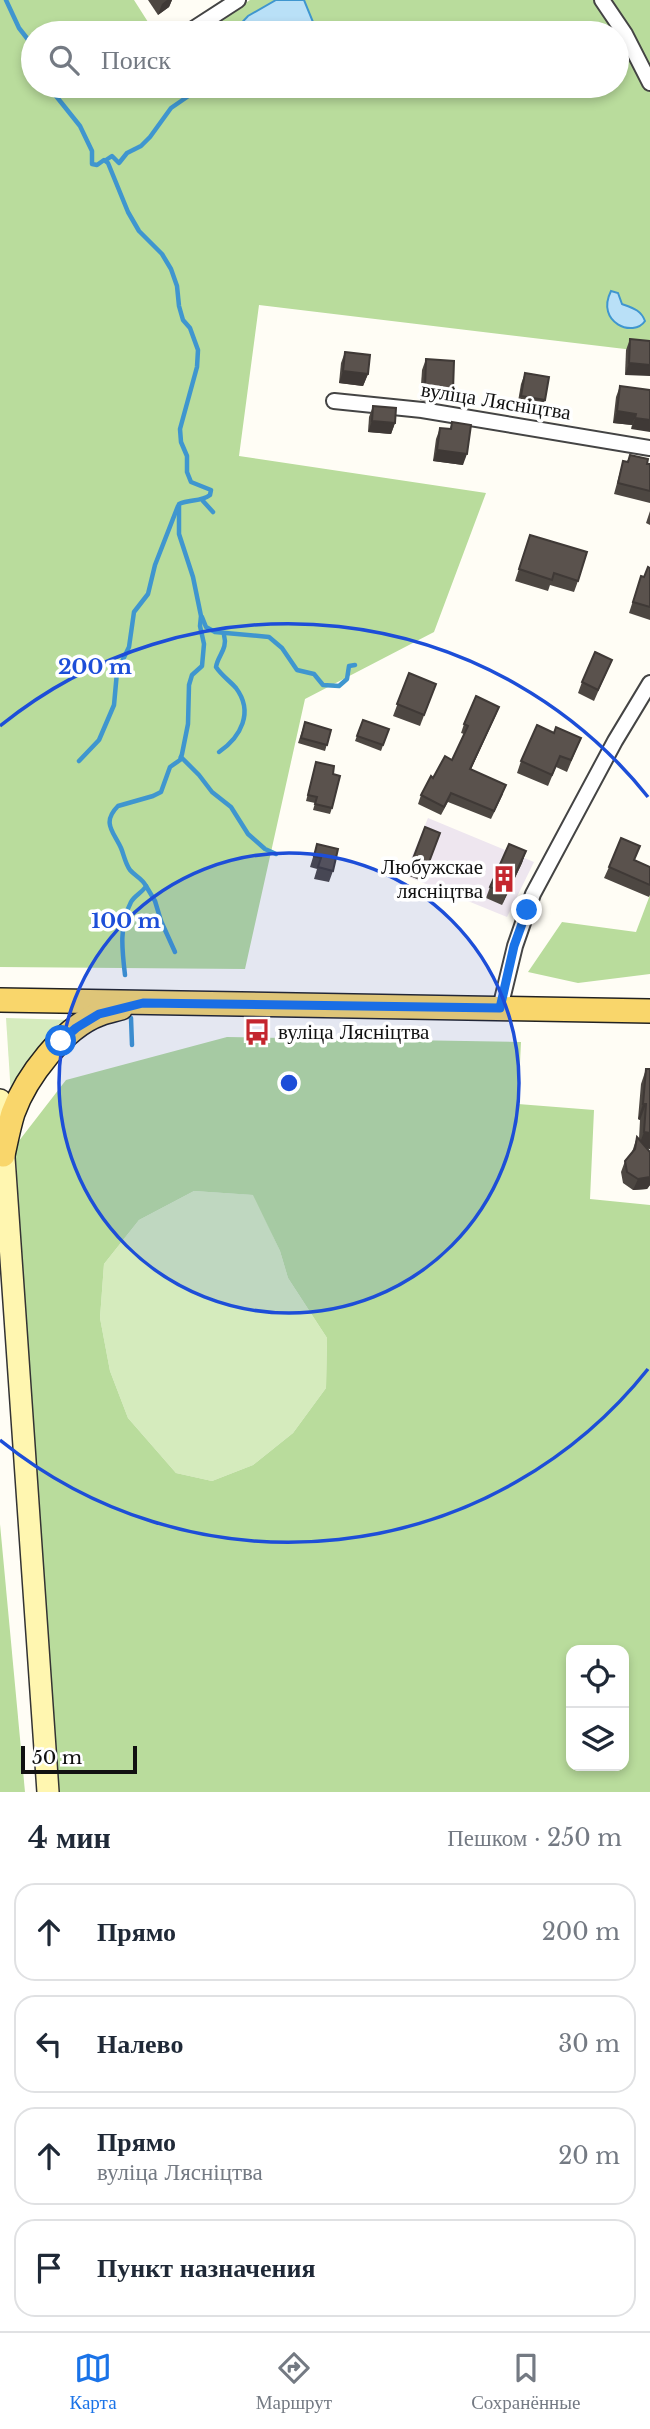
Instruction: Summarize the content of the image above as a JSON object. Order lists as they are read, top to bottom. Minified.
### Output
{"streets":{"street":["вуліца Лясніцтва"]},"places":{"building":["Любужскае лясніцтва"],"bus stop":["вуліца Лясніцтва"]},"scale_bar":"50 m","page":{"search":"Поиск","scale":"50 m","heading":["4 мин","Пешком · 250 m"],"list":[["Прямо","200 m"],["Налево","30 m"],["Прямо","вуліца Лясніцтва","20 m"],"Пункт назначения"],"nav":["Карта","Маршрут","Сохранённые"]},"rings":["200 m","100 m"]}
